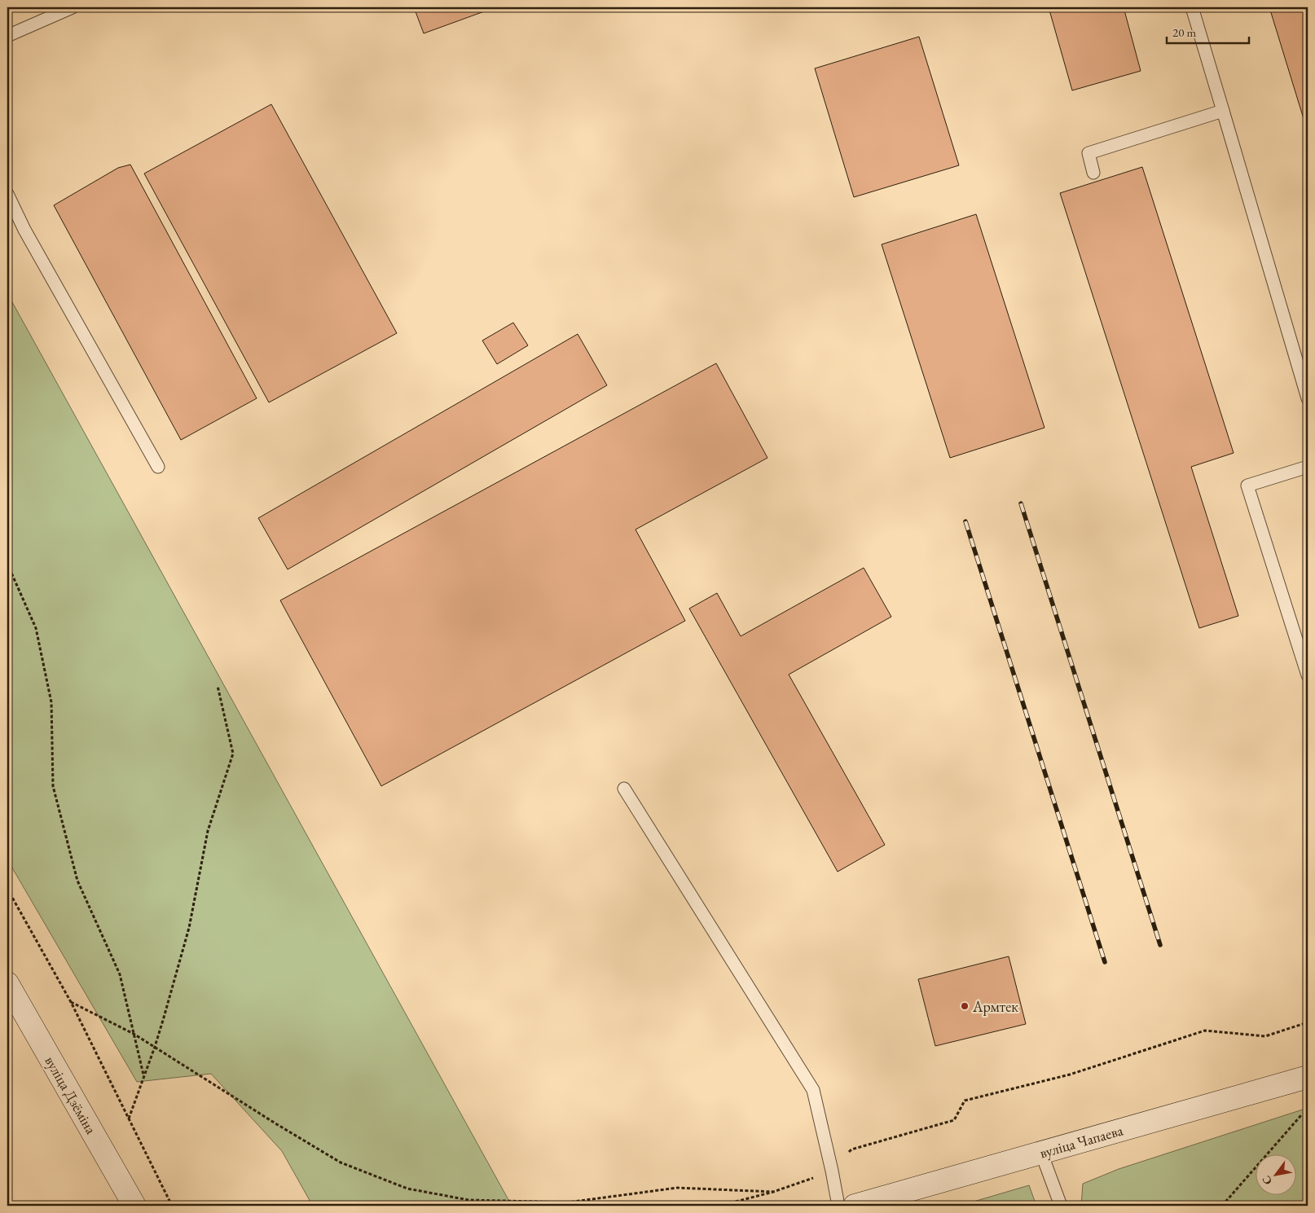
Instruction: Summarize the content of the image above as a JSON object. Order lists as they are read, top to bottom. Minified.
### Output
{"streets":{"street":["вуліца Дзёміна","вуліца Чапаева"]},"places":["Армтек"],"scale_bar":"20 m","north":"bottom left"}
